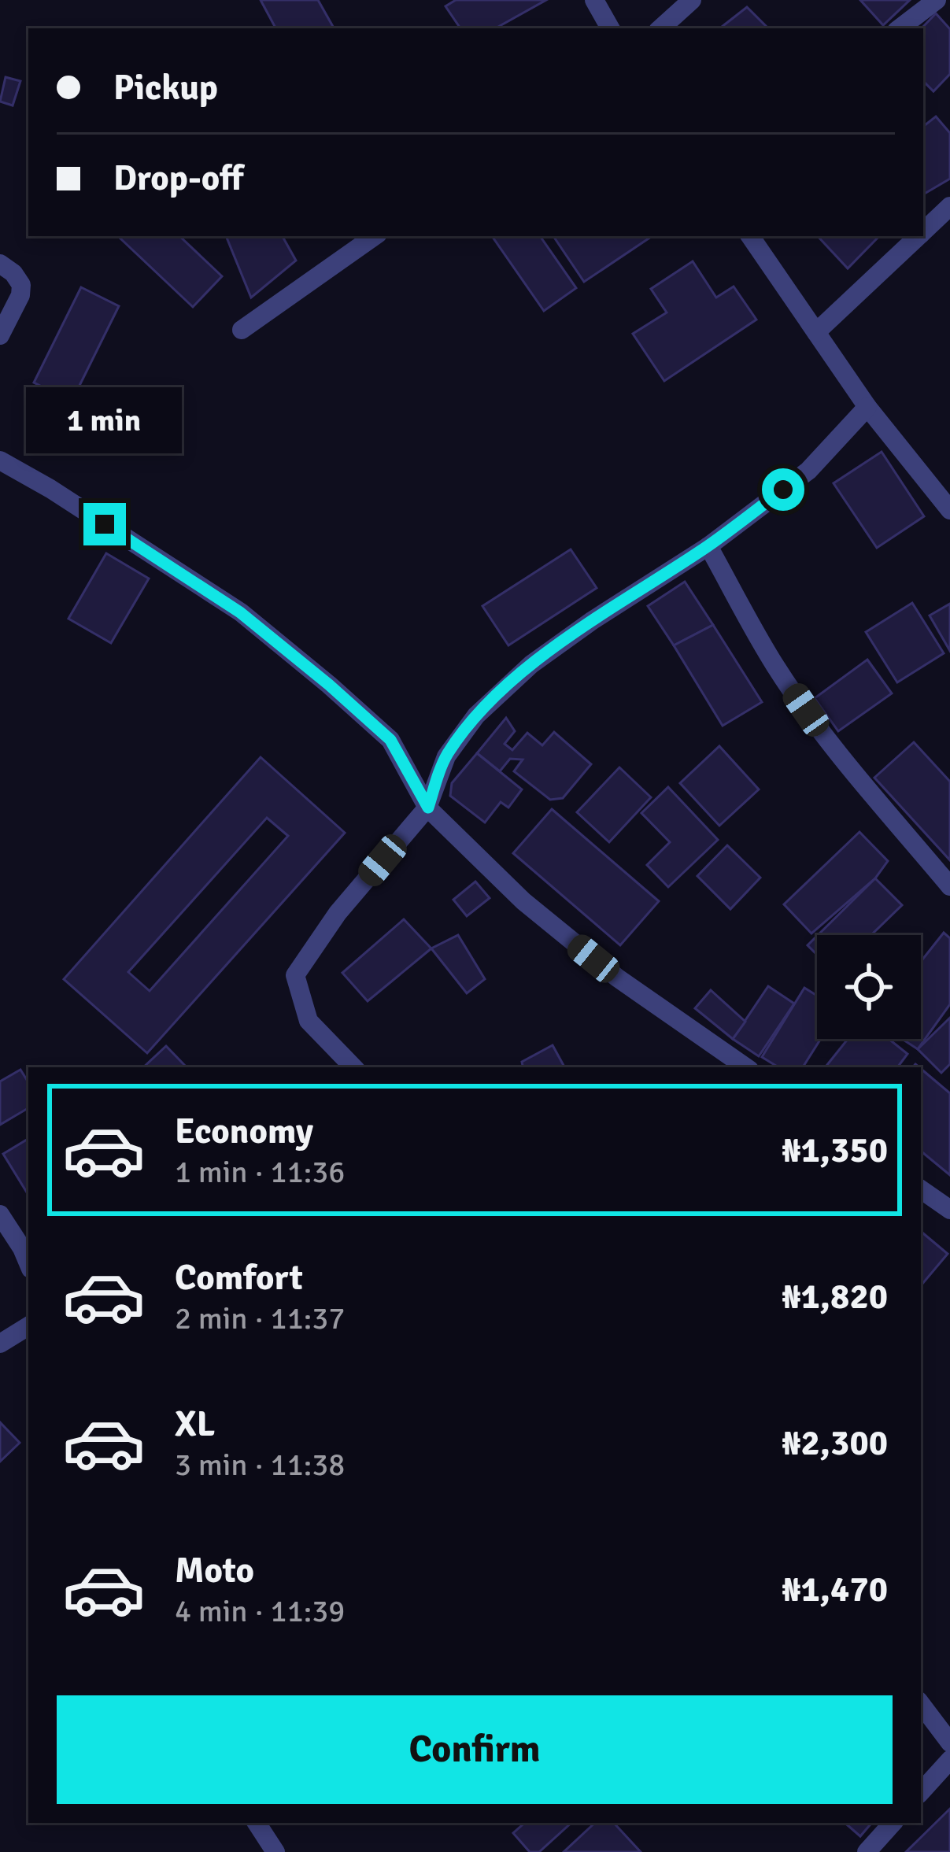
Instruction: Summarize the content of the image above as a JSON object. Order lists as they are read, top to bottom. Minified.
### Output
{"page":{"banner":["Pickup","Drop-off"],"bubble":"1 min","list":[{"name":"Economy","note":"1 min · 11:36","value":"₦1,350"},{"name":"Comfort","note":"2 min · 11:37","value":"₦1,820"},{"name":"XL","note":"3 min · 11:38","value":"₦2,300"},{"name":"Moto","note":"4 min · 11:39","value":"₦1,470"}],"buttons":"Confirm"}}
